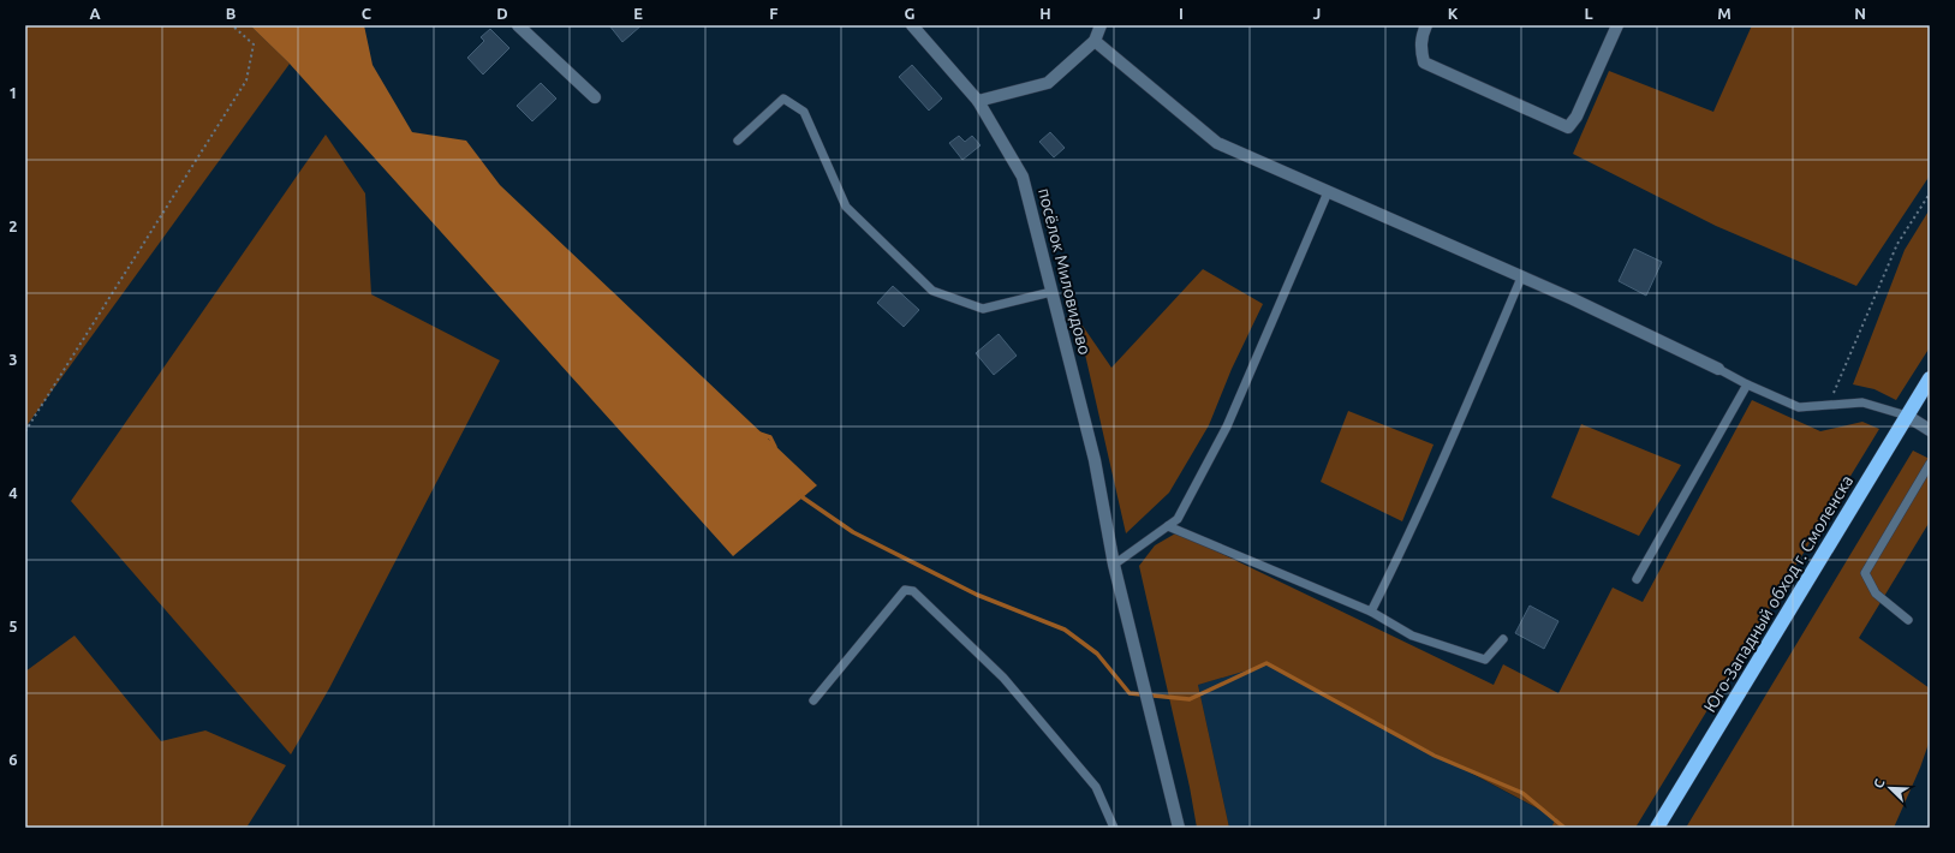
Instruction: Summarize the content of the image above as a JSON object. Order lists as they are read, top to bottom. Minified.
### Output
{"streets":{"highway":["Юго-Западный обход г. Смоленска"],"street":["посёлок Миловидово"]},"north":"top left","grid":{"columns":["A","B","C","D","E","F","G","H","I","J","K","L","M","N"],"rows":["1","2","3","4","5","6"]}}
